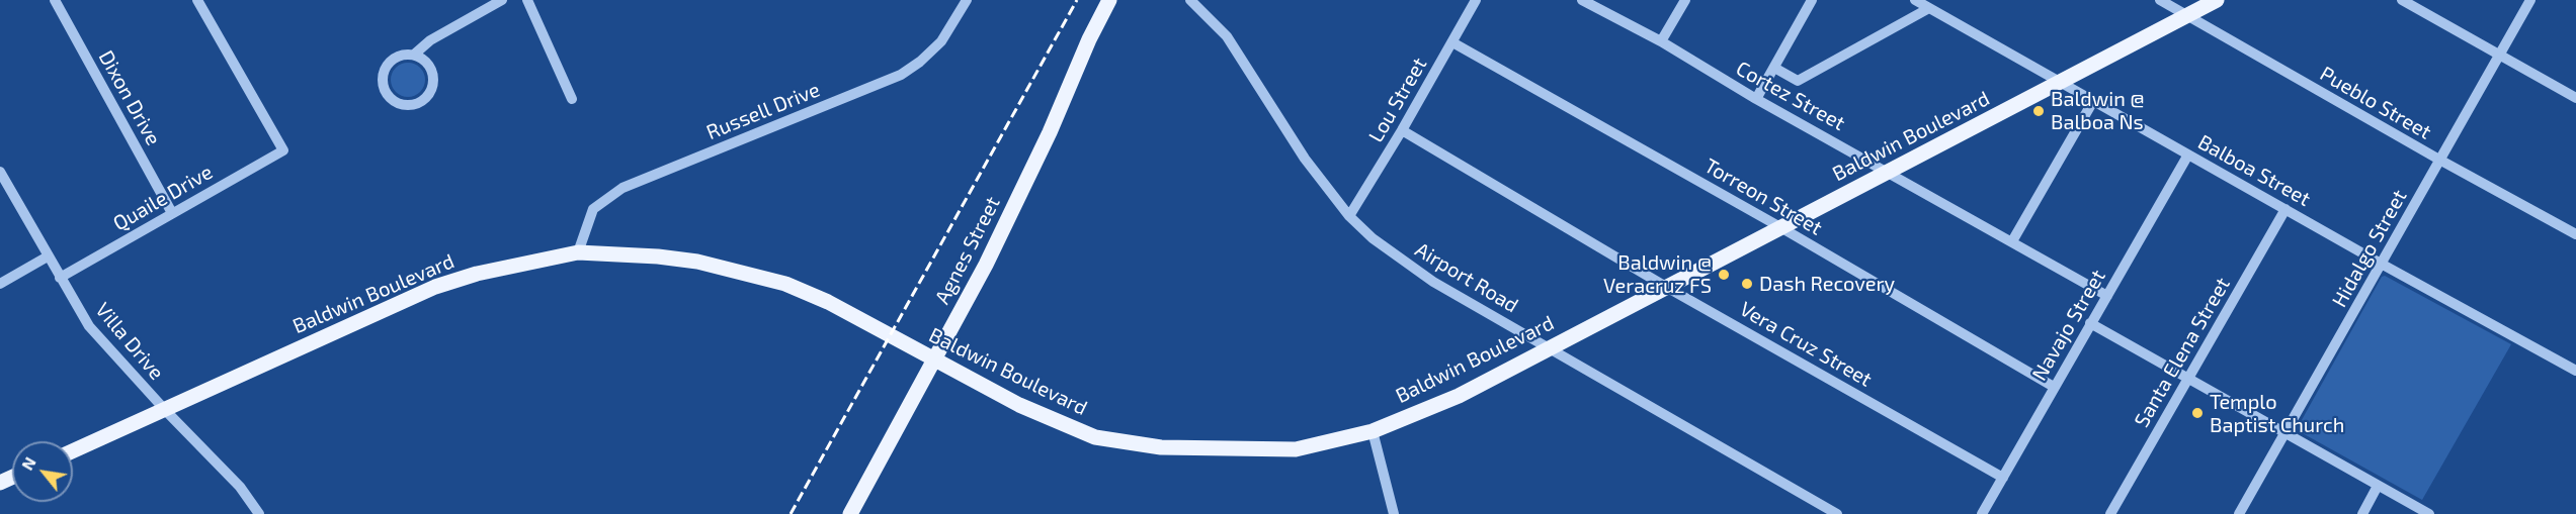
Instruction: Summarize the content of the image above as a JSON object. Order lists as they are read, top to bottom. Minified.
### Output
{"streets":{"main road":["Baldwin Boulevard","Agnes Street"],"street":["Cortez Street","Dixon Drive","Lou Street","Pueblo Street","Russell Drive","Balboa Street","Torreon Street","Quaile Drive","Hidalgo Street","Airport Road","Navajo Street","Villa Drive","Vera Cruz Street","Santa Elena Street"]},"crossings":[["Cortez Street","Baldwin Boulevard"],["Cortez Street","Navajo Street"],["Dixon Drive","Quaile Drive"],["Lou Street","Torreon Street"],["Lou Street","Airport Road"],["Lou Street","Vera Cruz Street"],["Pueblo Street","Baldwin Boulevard"],["Pueblo Street","Hidalgo Street"],["Russell Drive","Baldwin Boulevard"],["Baldwin Boulevard","Balboa Street"],["Baldwin Boulevard","Torreon Street"],["Baldwin Boulevard","Agnes Street"],["Baldwin Boulevard","Airport Road"],["Baldwin Boulevard","Villa Drive"],["Baldwin Boulevard","Vera Cruz Street"],["Balboa Street","Hidalgo Street"],["Balboa Street","Navajo Street"],["Balboa Street","Santa Elena Street"],["Torreon Street","Navajo Street"],["Quaile Drive","Villa Drive"],["Navajo Street","Vera Cruz Street"]],"places":["Baldwin @ Balboa Ns","Baldwin @ Veracruz FS","Dash Recovery","Templo Baptist Church"],"north":"top left"}
